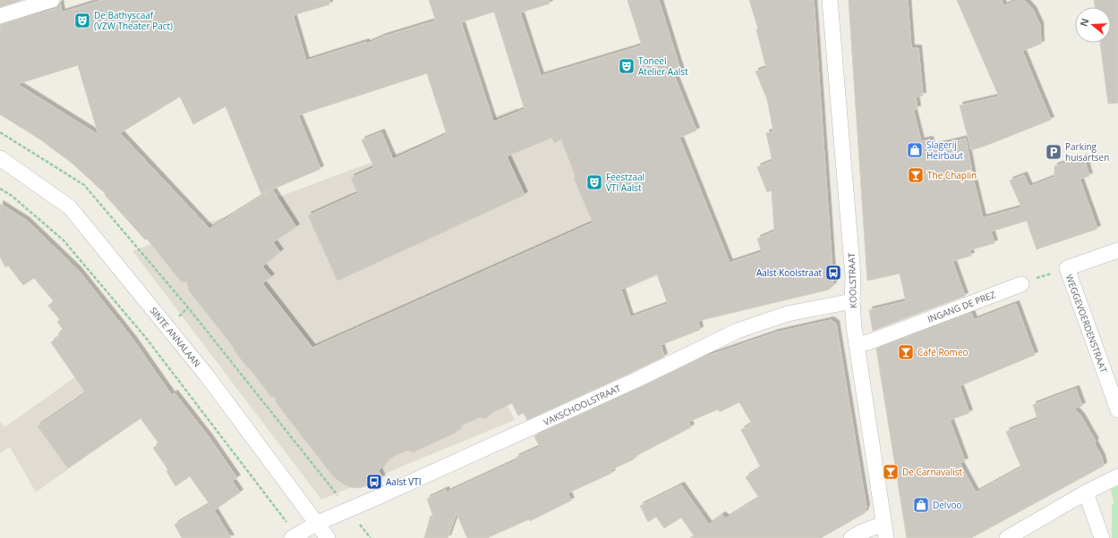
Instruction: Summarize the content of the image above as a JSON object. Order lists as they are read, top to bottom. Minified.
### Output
{"streets":{"street":["KOOLSTRAAT","INGANG DE PREZ","WEGGEVOERDENSTRAAT","SINTE ANNALAAN","VAKSCHOOLSTRAAT"]},"crossings":[["KOOLSTRAAT","INGANG DE PREZ"],["KOOLSTRAAT","VAKSCHOOLSTRAAT"],["SINTE ANNALAAN","VAKSCHOOLSTRAAT"]],"places":{"theatre":["De Bathyscaaf (VZW Theater Pact)","Toneel Atelier Aalst","Feestzaal VTI Aalst"],"shop":["Slagerij Heirbaut","Delvoo"],"parking":["Parking huisartsen"],"bar":["The Chaplin","Café Romeo","De Carnavalist"],"bus stop":["Aalst Koolstraat","Aalst VTI"]},"north":"left"}
